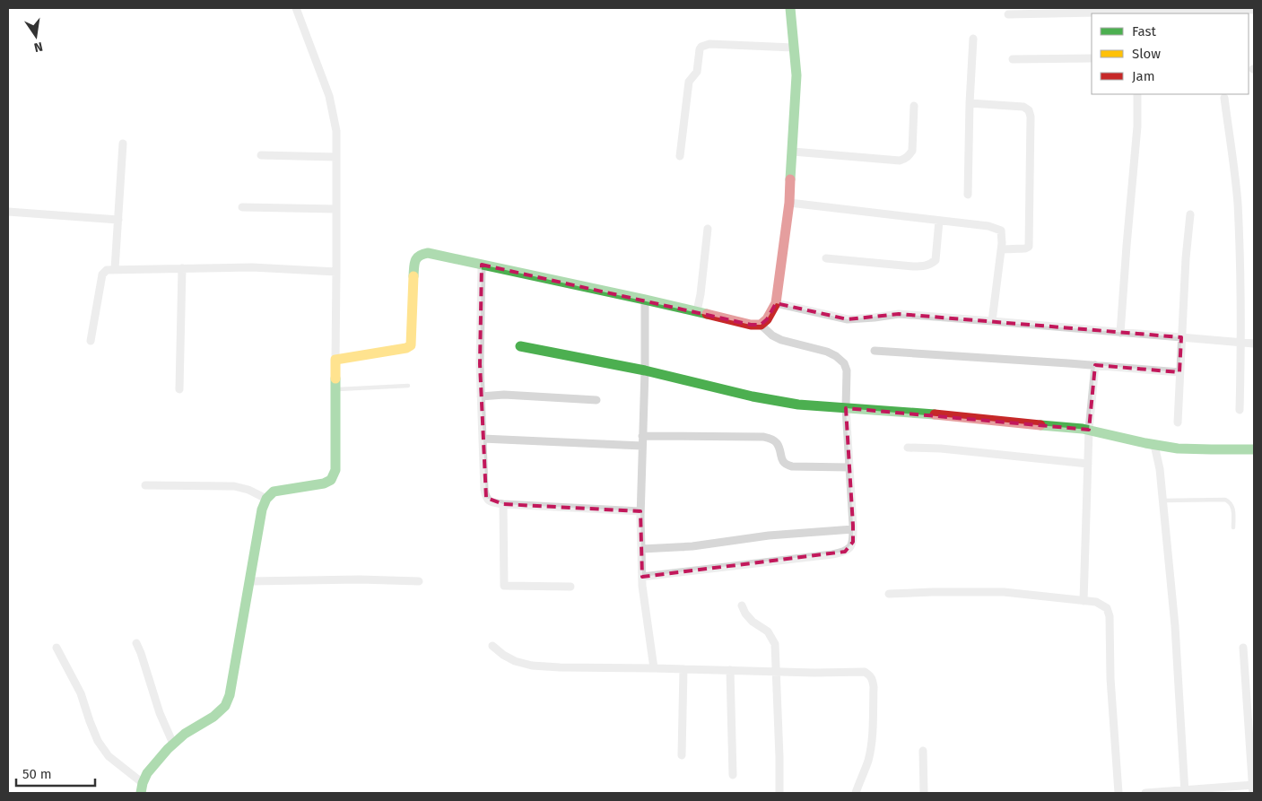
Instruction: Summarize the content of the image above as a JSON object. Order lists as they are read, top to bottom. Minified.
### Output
{"legend":["Fast","Slow","Jam"],"scale_bar":"50 m","north":"bottom"}
